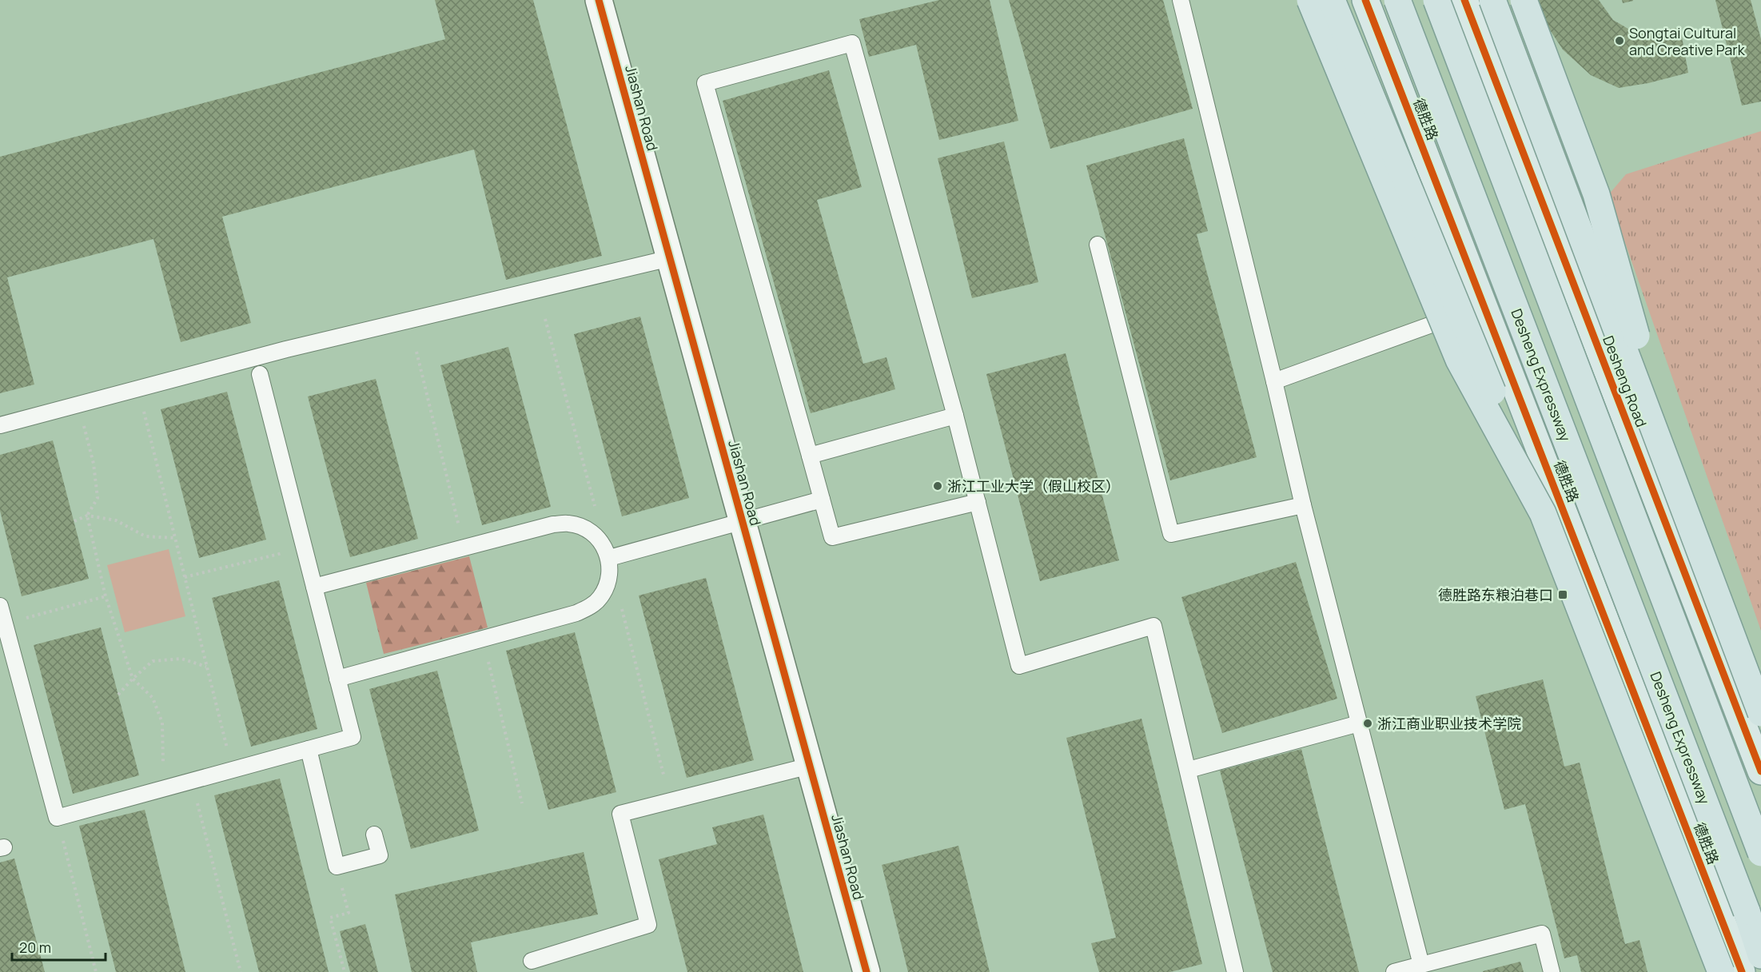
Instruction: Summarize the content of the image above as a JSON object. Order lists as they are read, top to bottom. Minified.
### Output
{"streets":{"highway":["Desheng Expressway"],"main road":["德胜路","Desheng Road"],"street":["Jiashan Road"]},"places":{"other":["Songtai Cultural and Creative Park","浙江工业大学（假山校区）","浙江商业职业技术学院"],"transit":["德胜路东粮泊巷口"]},"scale_bar":"20 m"}
